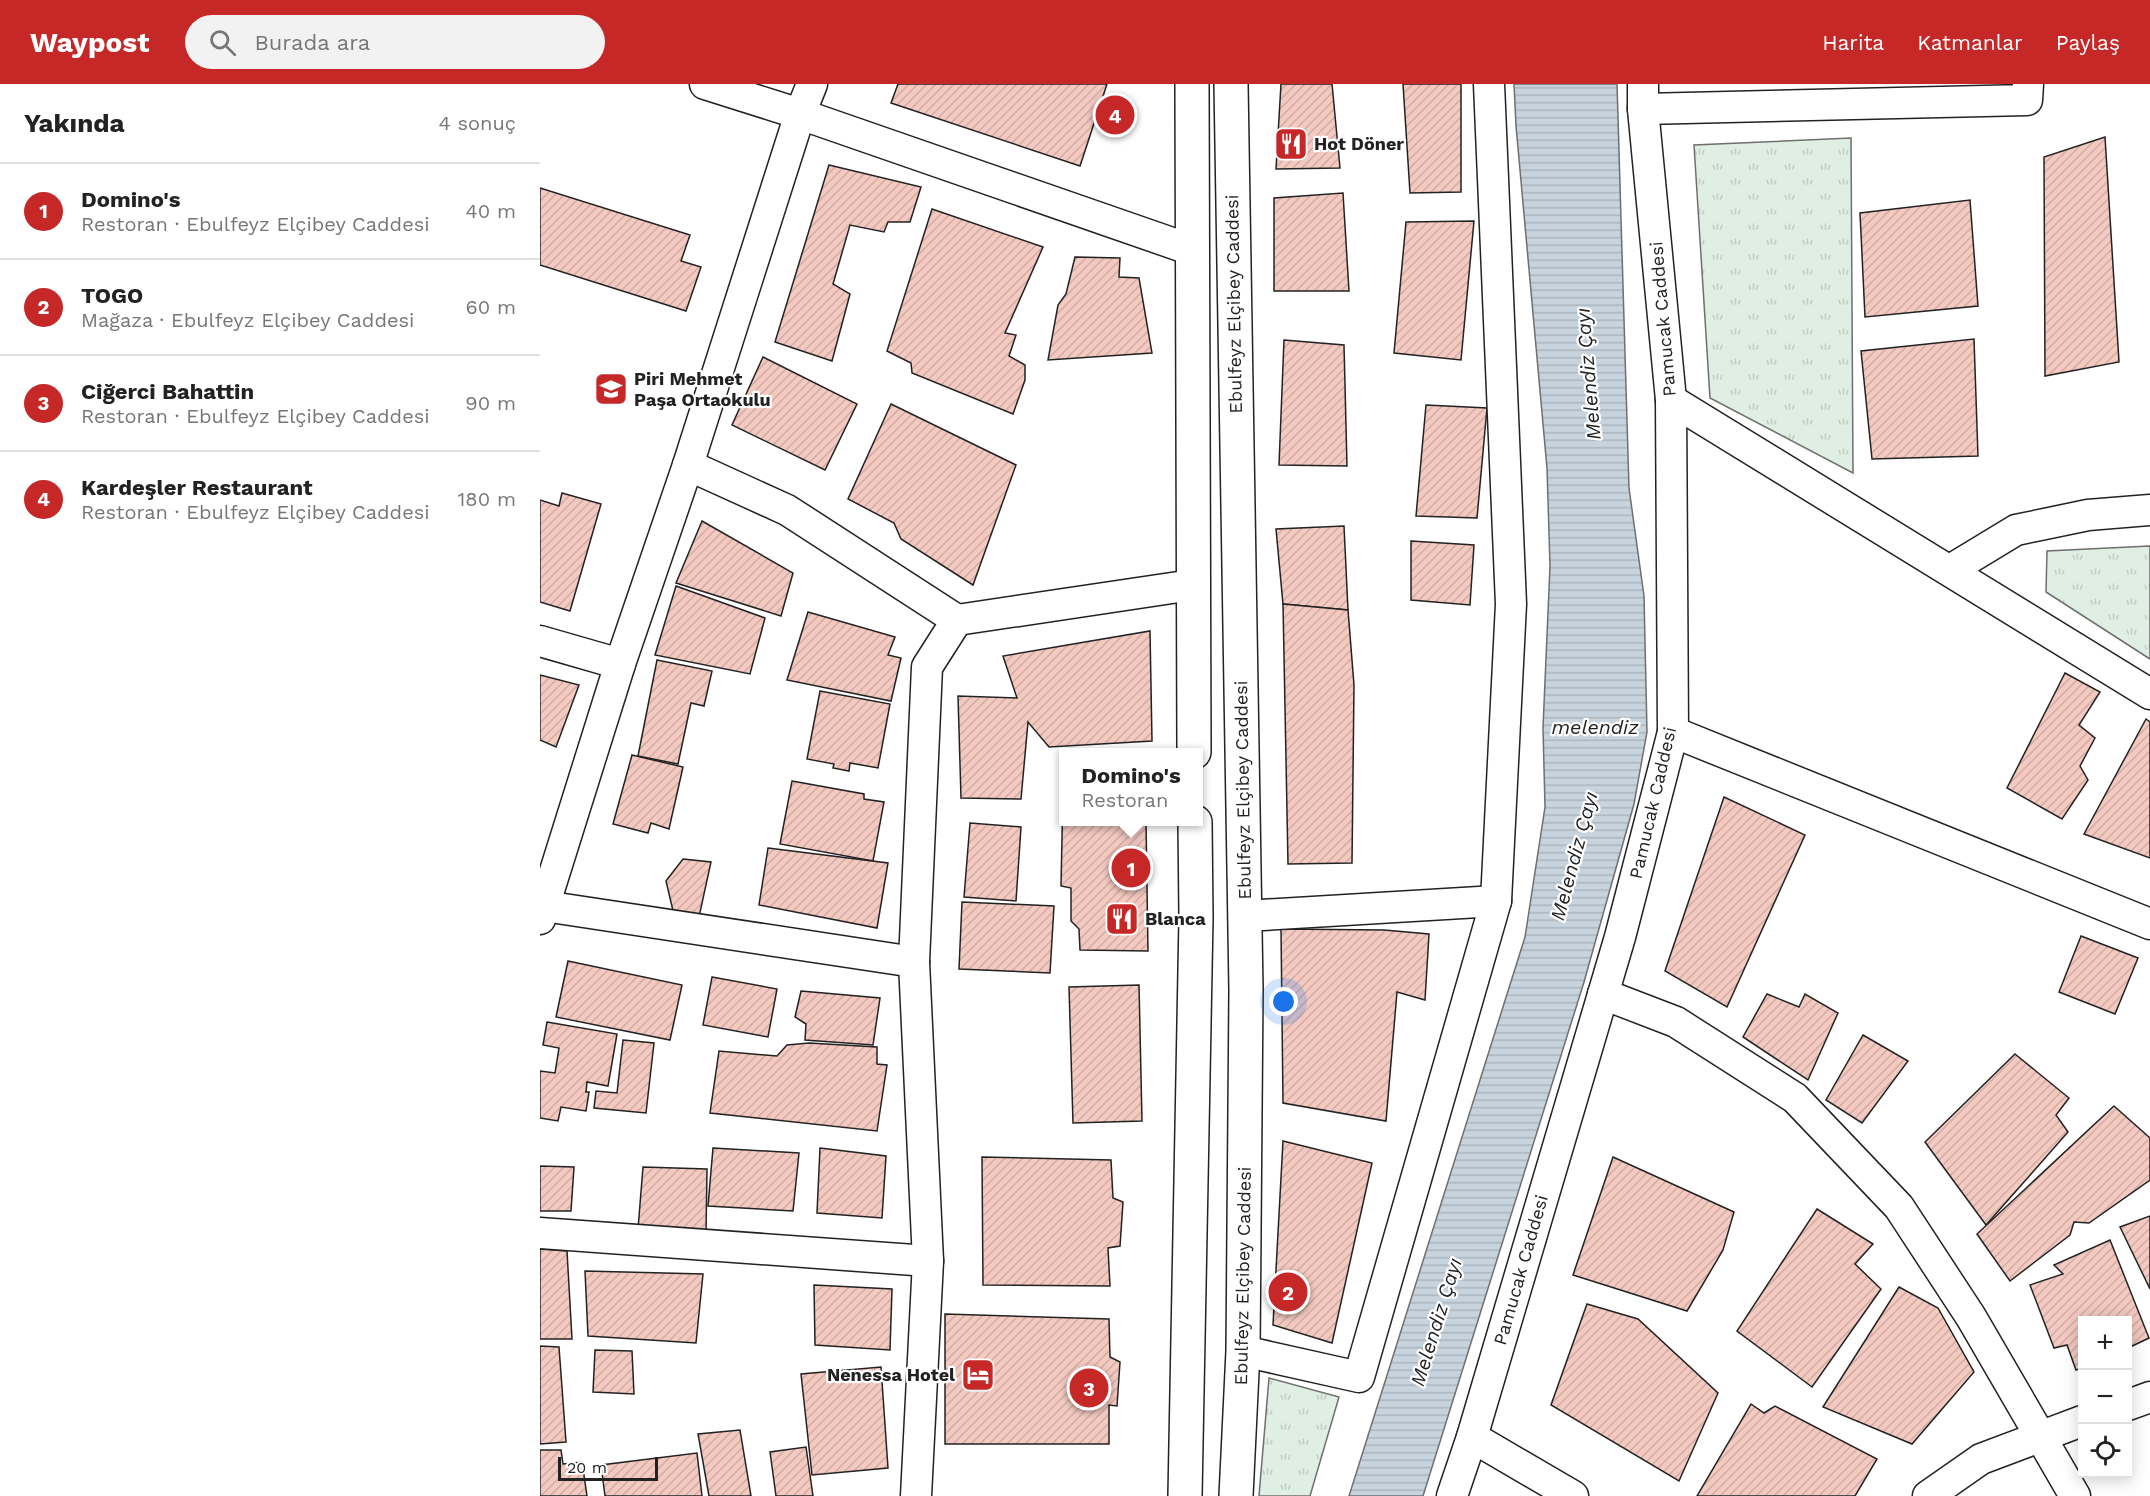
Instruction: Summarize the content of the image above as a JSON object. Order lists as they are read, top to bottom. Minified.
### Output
{"streets":{"main road":["Ebulfeyz Elçibey Caddesi"],"street":["Pamucak Caddesi"]},"water":["Melendiz Çayı","melendiz"],"places":{"restaurant":["Hot Döner","Blanca"],"school or university":["Piri Mehmet Paşa Ortaokulu"],"hotel":["Nenessa Hotel"]},"scale_bar":"20 m","page":{"header":"Waypost","search":"Burada ara","nav":["Harita","Katmanlar","Paylaş"],"heading":["Yakında","4 sonuç"],"pins":["4","1","2","3"],"list":[{"mark":"1","name":"Domino's","note":"Restoran · Ebulfeyz Elçibey Caddesi","value":"40 m"},{"mark":"2","name":"TOGO","note":"Mağaza · Ebulfeyz Elçibey Caddesi","value":"60 m"},{"mark":"3","name":"Ciğerci Bahattin","note":"Restoran · Ebulfeyz Elçibey Caddesi","value":"90 m"},{"mark":"4","name":"Kardeşler Restaurant","note":"Restoran · Ebulfeyz Elçibey Caddesi","value":"180 m"}],"popup":["Domino's","Restoran"],"map_buttons":["+","−"],"scale":"20 m"}}
